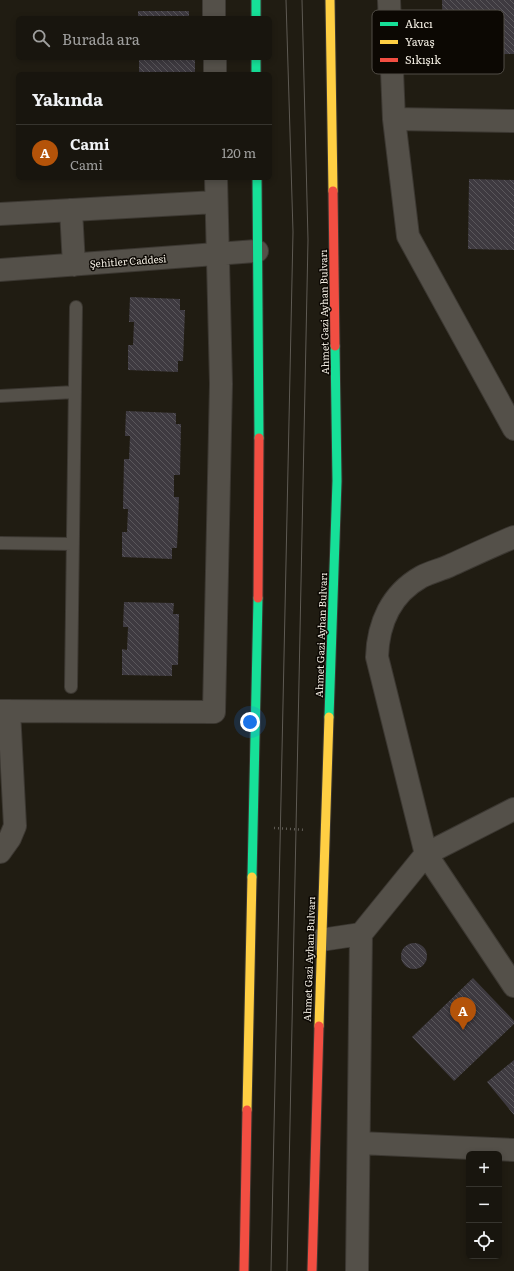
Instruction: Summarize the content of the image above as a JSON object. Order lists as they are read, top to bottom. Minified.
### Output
{"streets":{"main road":["Ahmet Gazi Ayhan Bulvarı"],"street":["Şehitler Caddesi"]},"legend":["Akıcı","Yavaş","Sıkışık"],"page":{"search":"Burada ara","heading":"Yakında","list":[{"mark":"A","name":"Cami","note":"Cami","value":"120 m"}],"pins":"A","map_buttons":["+","−"]}}
